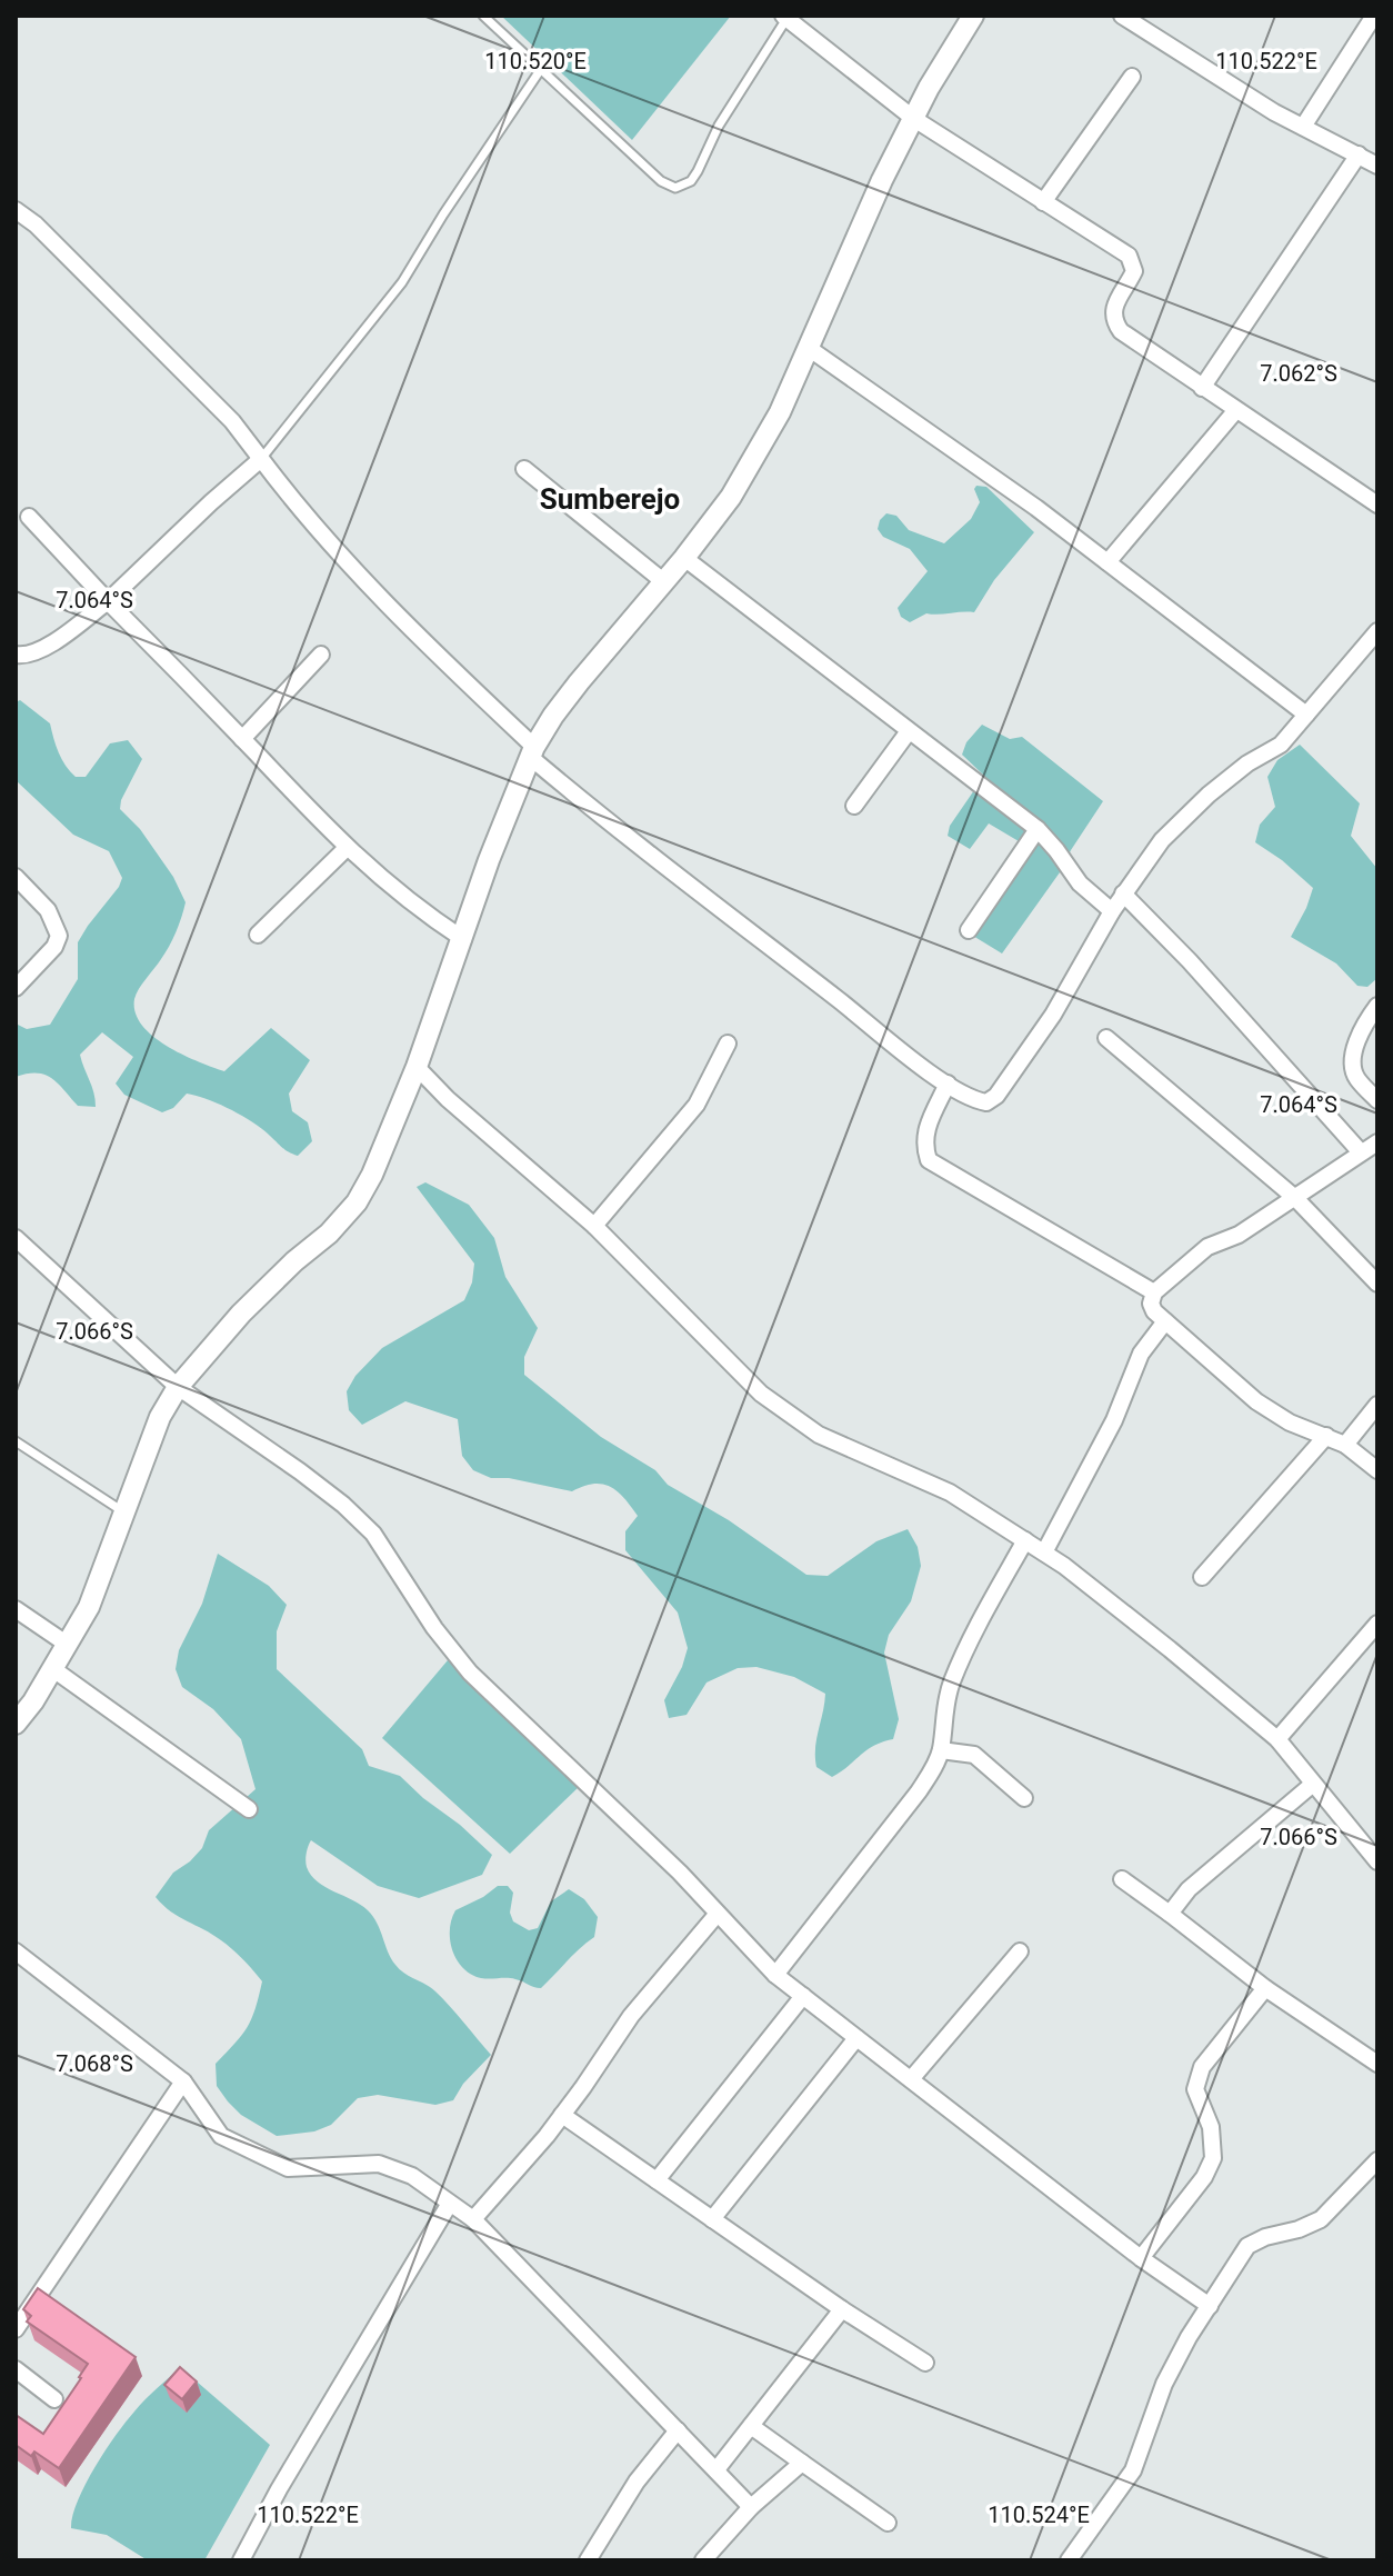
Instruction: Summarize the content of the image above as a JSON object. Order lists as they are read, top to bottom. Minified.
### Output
{"districts":["Sumberejo"],"coordinates":["110.522°E","110.520°E","7.062°S","7.064°S","7.066°S","7.068°S","110.524°E"]}
